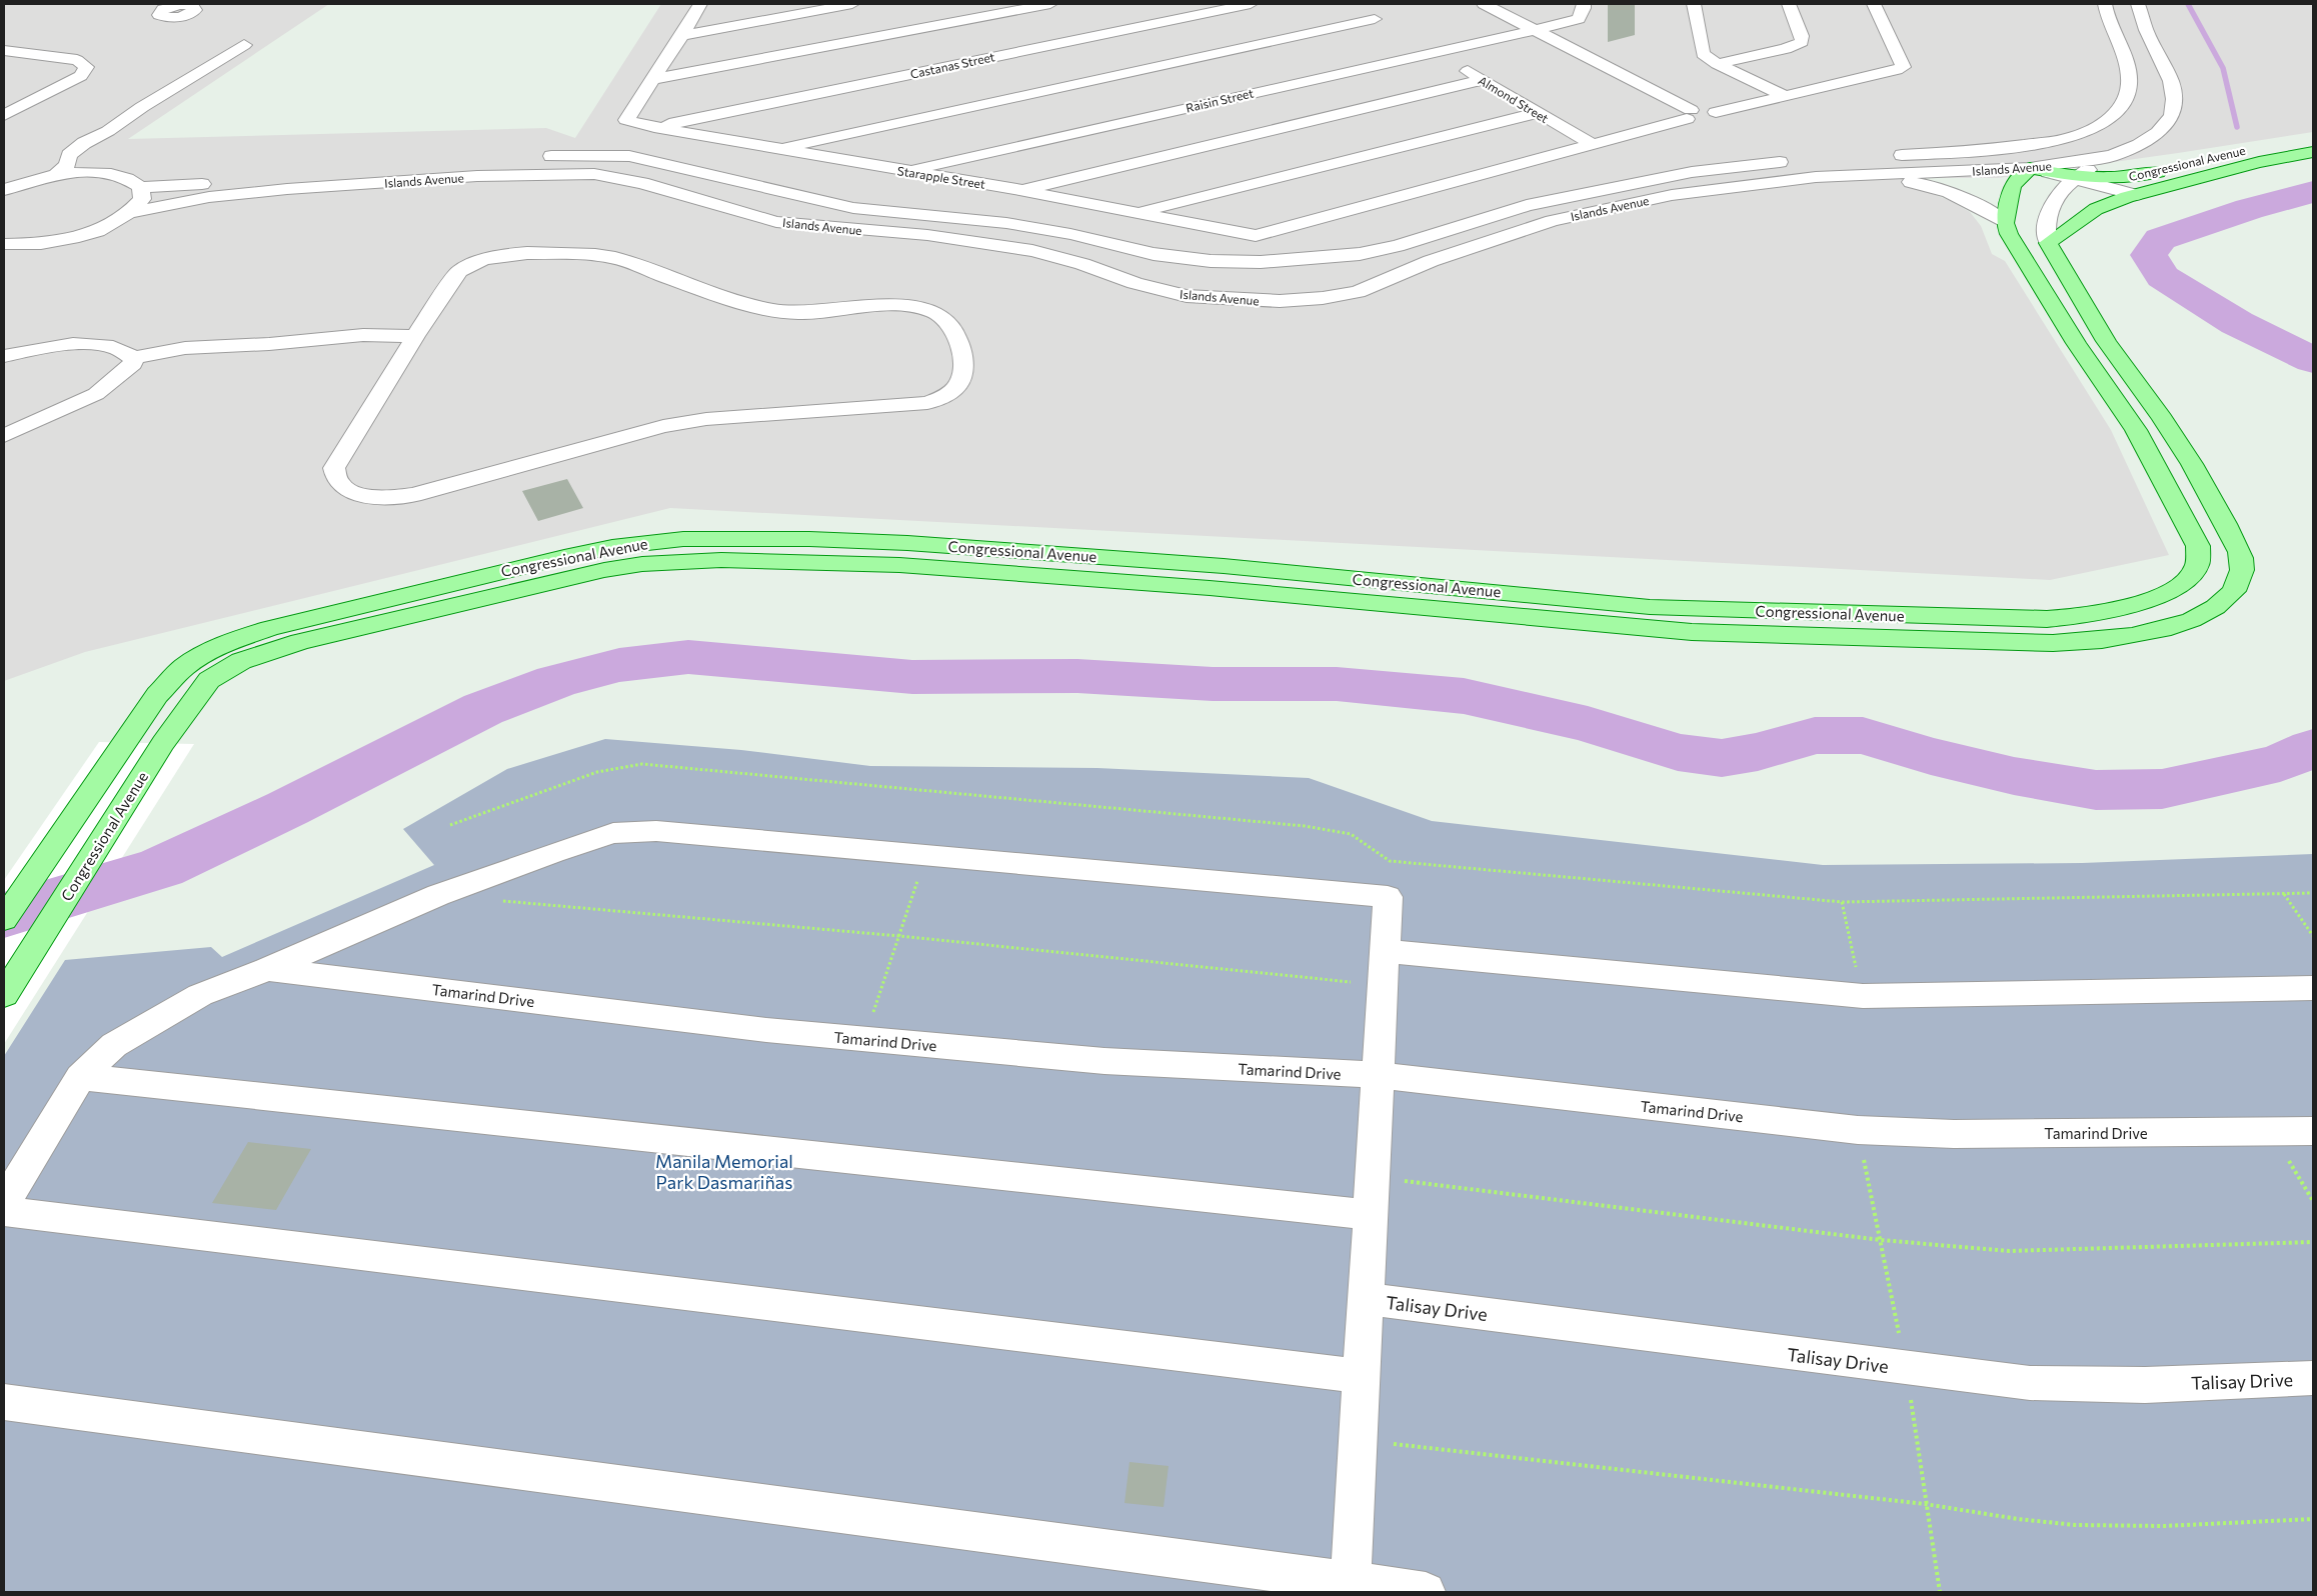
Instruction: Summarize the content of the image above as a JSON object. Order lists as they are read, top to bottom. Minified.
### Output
{"streets":{"main road":["Congressional Avenue"],"street":["Castanas Street","Almond Street","Raisin Street","Islands Avenue","Starapple Street","Tamarind Drive","Talisay Drive"]},"crossings":[["Castanas Street","Starapple Street"],["Almond Street","Raisin Street"],["Almond Street","Starapple Street"],["Raisin Street","Starapple Street"],["Congressional Avenue","Islands Avenue"]],"parks":["Manila Memorial Park Dasmariñas"]}
